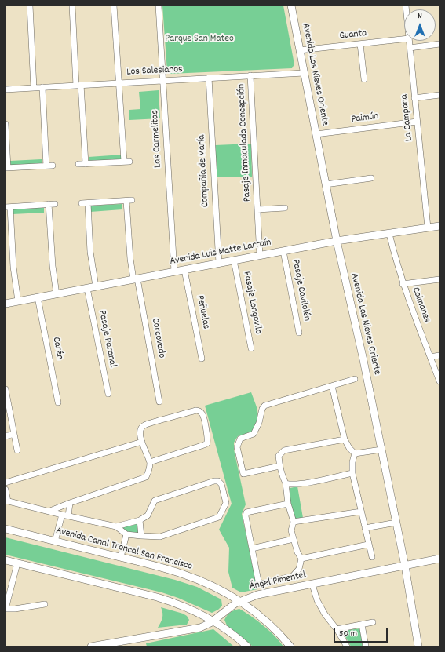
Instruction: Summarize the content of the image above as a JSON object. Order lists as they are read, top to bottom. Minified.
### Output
{"streets":{"street":["Guanta","Los Salesianos","Avenida Las Nieves Oriente","La Campana","Paimún","Las Carmelitas","Pasaje Inmaculada Concepción","Compañía de María","Avenida Luis Matte Larraín","Pasaje Cavilolén","Pasaje Longovilo","Caimanes","Peñuelas","Corcovado","Pasaje Paranal","Carén","Avenida Canal Troncal San Francisco","Ángel Pimentel"]},"crossings":[["Guanta","Avenida Las Nieves Oriente"],["Los Salesianos","Avenida Las Nieves Oriente"],["Los Salesianos","Las Carmelitas"],["Los Salesianos","Pasaje Inmaculada Concepción"],["Los Salesianos","Compañía de María"],["Avenida Las Nieves Oriente","Paimún"],["Avenida Las Nieves Oriente","Avenida Luis Matte Larraín"],["Avenida Las Nieves Oriente","Ángel Pimentel"],["La Campana","Paimún"],["La Campana","Avenida Luis Matte Larraín"],["Las Carmelitas","Avenida Luis Matte Larraín"],["Pasaje Inmaculada Concepción","Avenida Luis Matte Larraín"],["Compañía de María","Avenida Luis Matte Larraín"],["Avenida Luis Matte Larraín","Pasaje Cavilolén"],["Avenida Luis Matte Larraín","Pasaje Longovilo"],["Avenida Luis Matte Larraín","Caimanes"],["Avenida Luis Matte Larraín","Peñuelas"],["Avenida Luis Matte Larraín","Corcovado"],["Avenida Luis Matte Larraín","Pasaje Paranal"],["Avenida Luis Matte Larraín","Carén"],["Avenida Canal Troncal San Francisco","Ángel Pimentel"]],"parks":["Parque San Mateo"],"scale_bar":"50 m","north":"top"}
